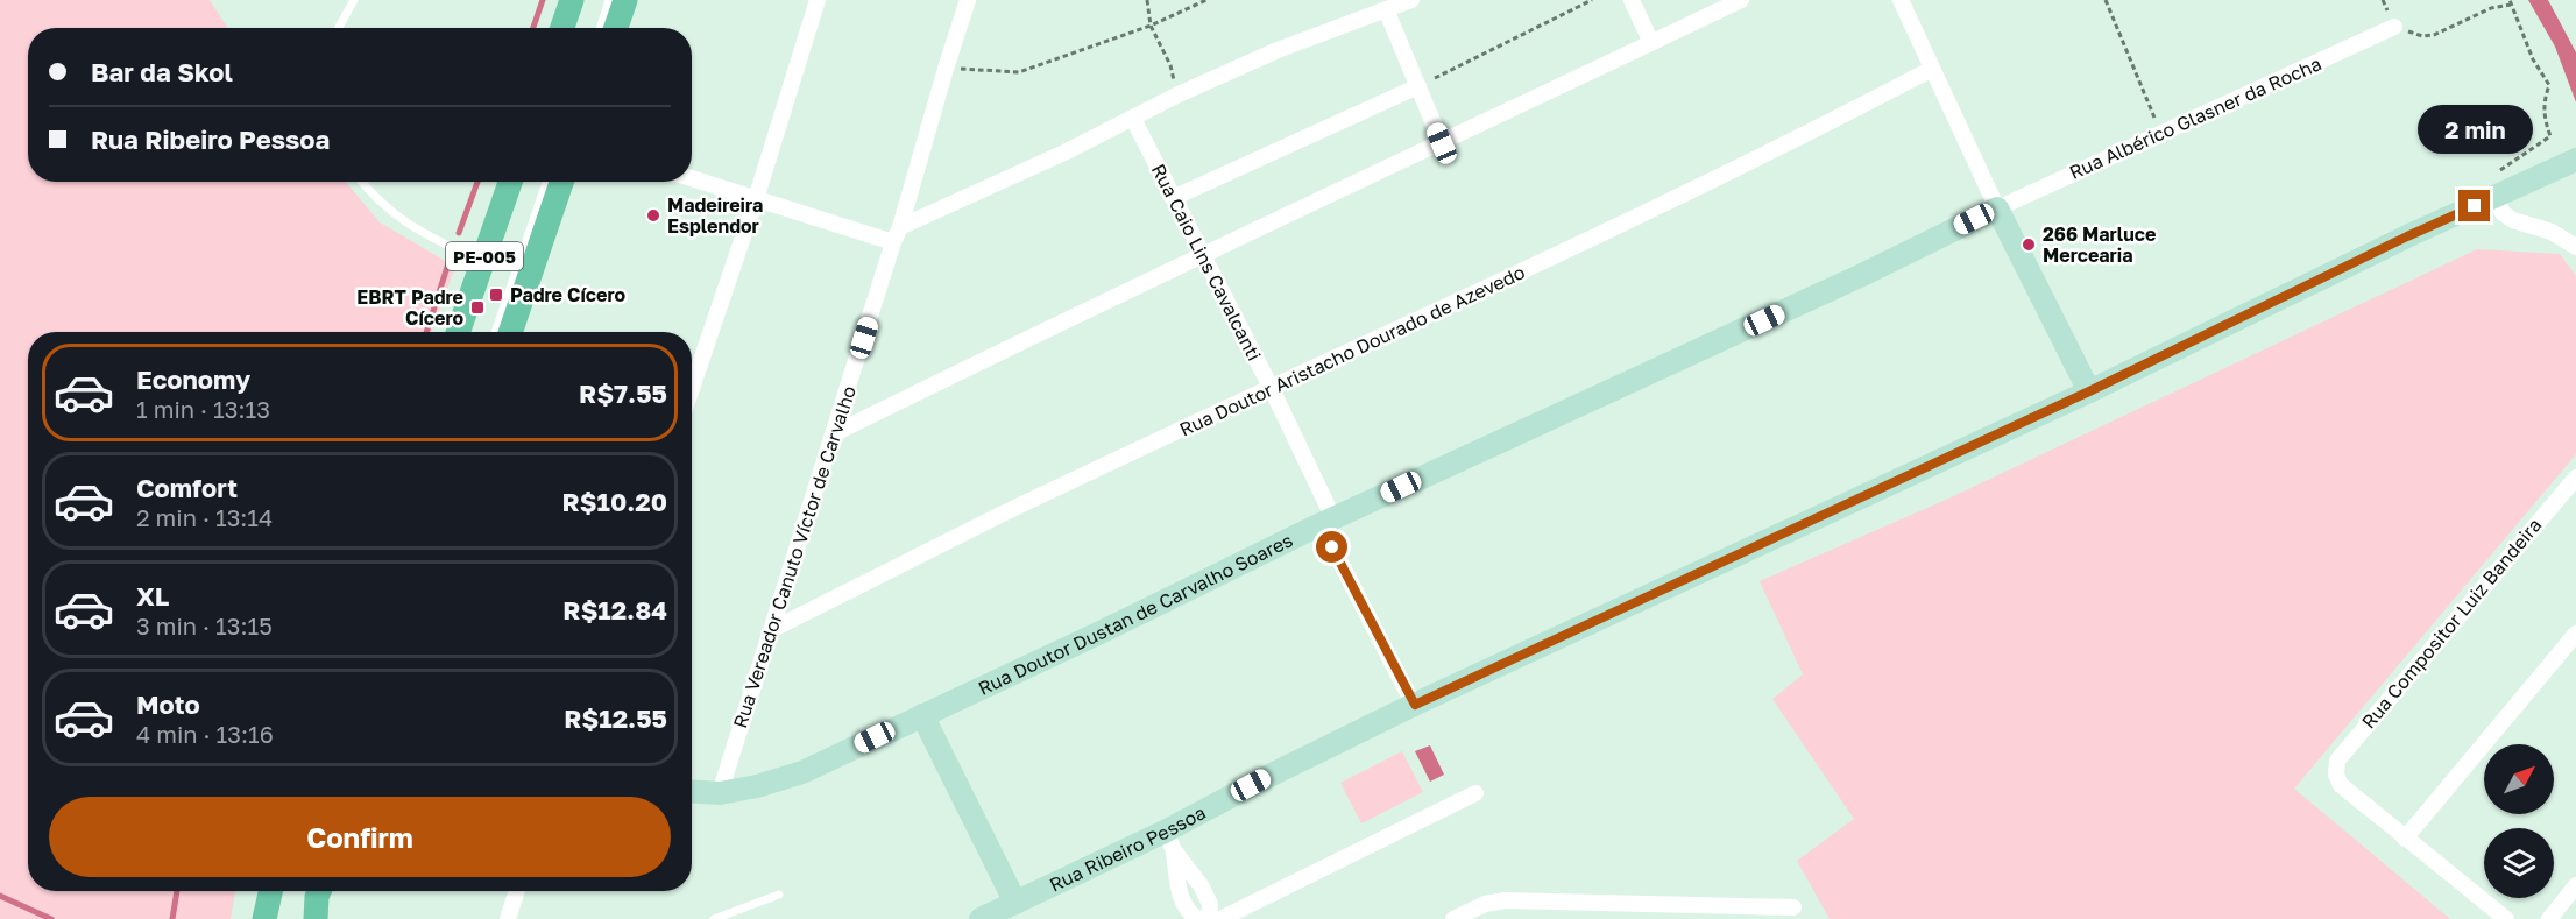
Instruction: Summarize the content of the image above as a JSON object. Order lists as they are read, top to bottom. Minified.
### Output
{"streets":{"main road":["PE-005","Rua Doutor Dustan de Carvalho Soares","Rua Ribeiro Pessoa"],"street":["Rua Albérico Glasner da Rocha","Rua Caio Lins Cavalcanti","Rua Doutor Aristacho Dourado de Azevedo","Rua Vereador Canuto Víctor de Carvalho","Rua Compositor Luiz Bandeira"]},"crossings":[["Rua Albérico Glasner da Rocha","Rua Doutor Dustan de Carvalho Soares"],["Rua Caio Lins Cavalcanti","Rua Doutor Aristacho Dourado de Azevedo"],["Rua Caio Lins Cavalcanti","Rua Doutor Dustan de Carvalho Soares"],["Rua Caio Lins Cavalcanti","Rua Ribeiro Pessoa"],["Rua Doutor Aristacho Dourado de Azevedo","Rua Vereador Canuto Víctor de Carvalho"],["Rua Vereador Canuto Víctor de Carvalho","Rua Doutor Dustan de Carvalho Soares"]],"places":{"other":["Madeireira Esplendor","266 Marluce Mercearia"],"transit":["Padre Cícero","EBRT Padre Cícero"]},"north":"top right","page":{"banner":["Bar da Skol","Rua Ribeiro Pessoa"],"bubble":"2 min","list":[{"name":"Economy","note":"1 min · 13:13","value":"R$7.55"},{"name":"Comfort","note":"2 min · 13:14","value":"R$10.20"},{"name":"XL","note":"3 min · 13:15","value":"R$12.84"},{"name":"Moto","note":"4 min · 13:16","value":"R$12.55"}],"buttons":"Confirm"}}
